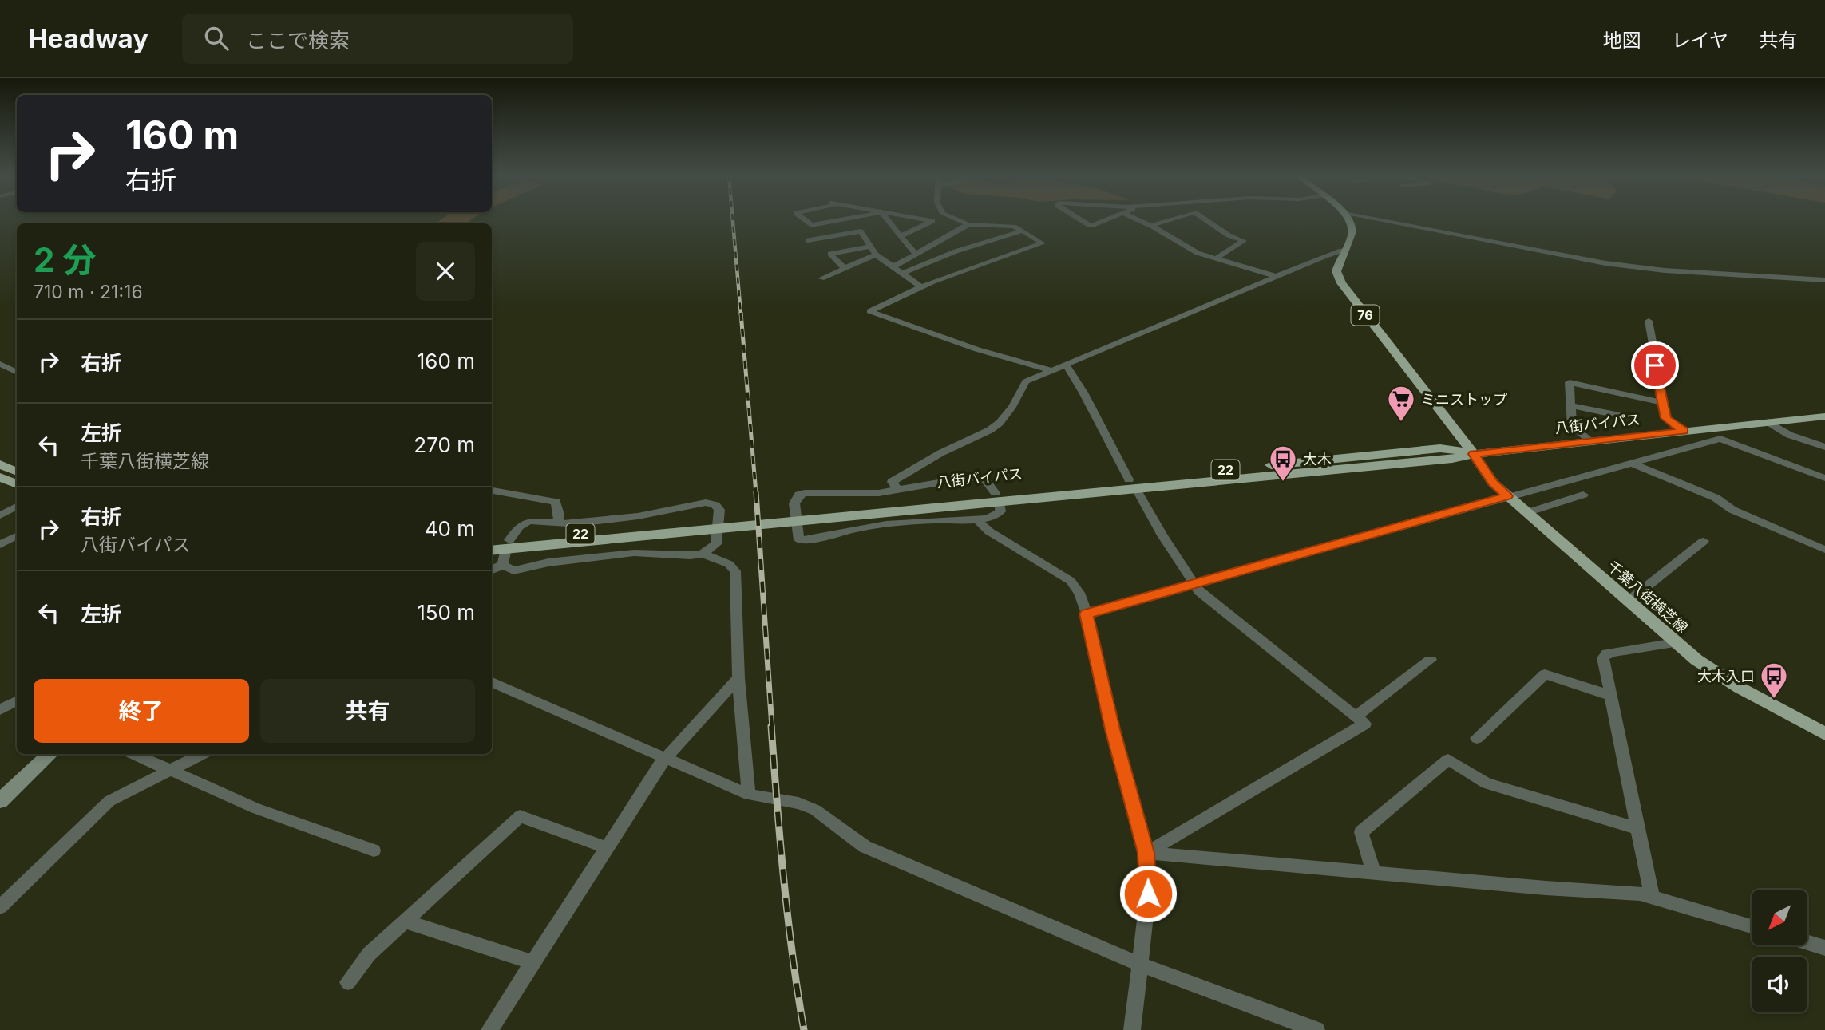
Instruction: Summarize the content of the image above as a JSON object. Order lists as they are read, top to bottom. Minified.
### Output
{"streets":{"main road":["76","八街バイパス","22","千葉八街横芝線"]},"crossings":[["76","八街バイパス"],["76","千葉八街横芝線"],["八街バイパス","千葉八街横芝線"]],"places":{"supermarket":["ミニストップ"],"bus stop":["大木","大木入口"]},"north":"bottom left","page":{"header":"Headway","search":"ここで検索","nav":["地図","レイヤ","共有"],"turn":["160 m","右折"],"heading":["2 分","710 m · 21:16"],"list":[{"name":"右折","value":"160 m"},{"name":"左折","note":"千葉八街横芝線","value":"270 m"},{"name":"右折","note":"八街バイパス","value":"40 m"},{"name":"左折","value":"150 m"}],"buttons":["終了","共有"]}}
